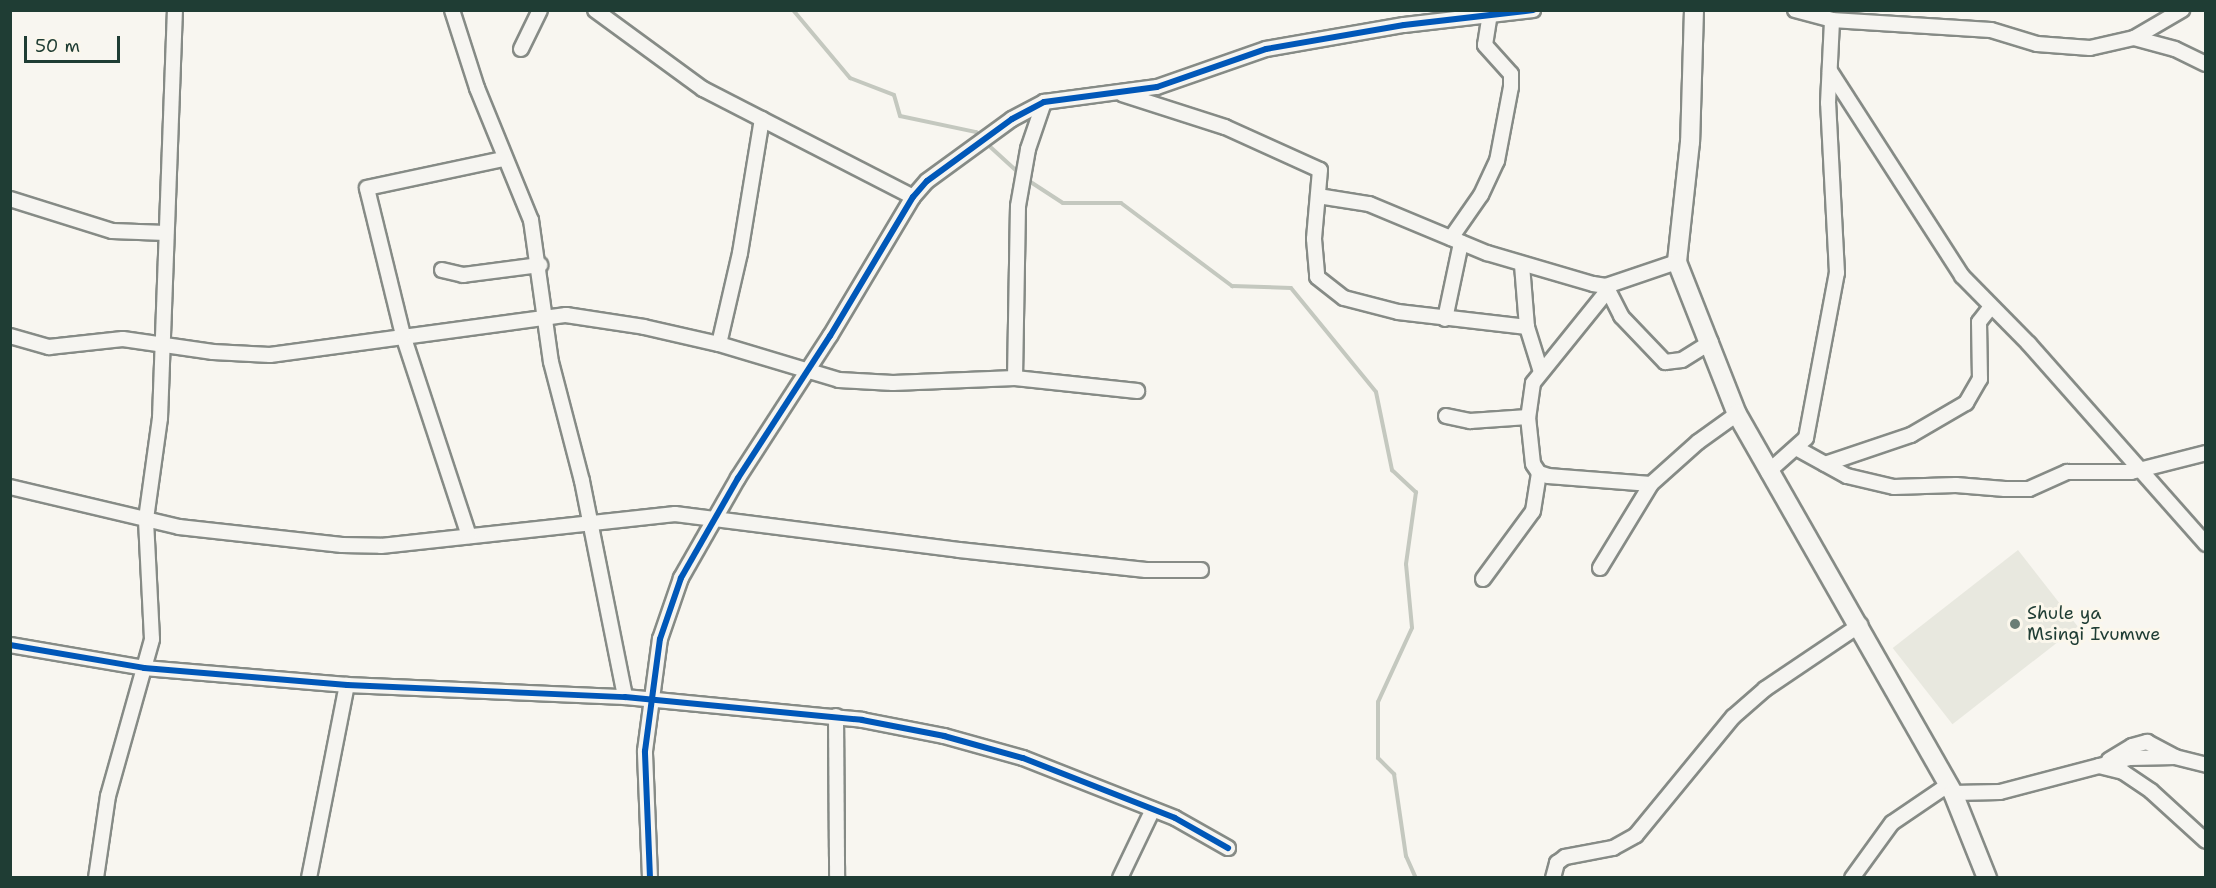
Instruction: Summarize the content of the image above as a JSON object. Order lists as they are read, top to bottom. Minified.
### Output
{"places":["Shule ya Msingi Ivumwe"],"scale_bar":"50 m"}
